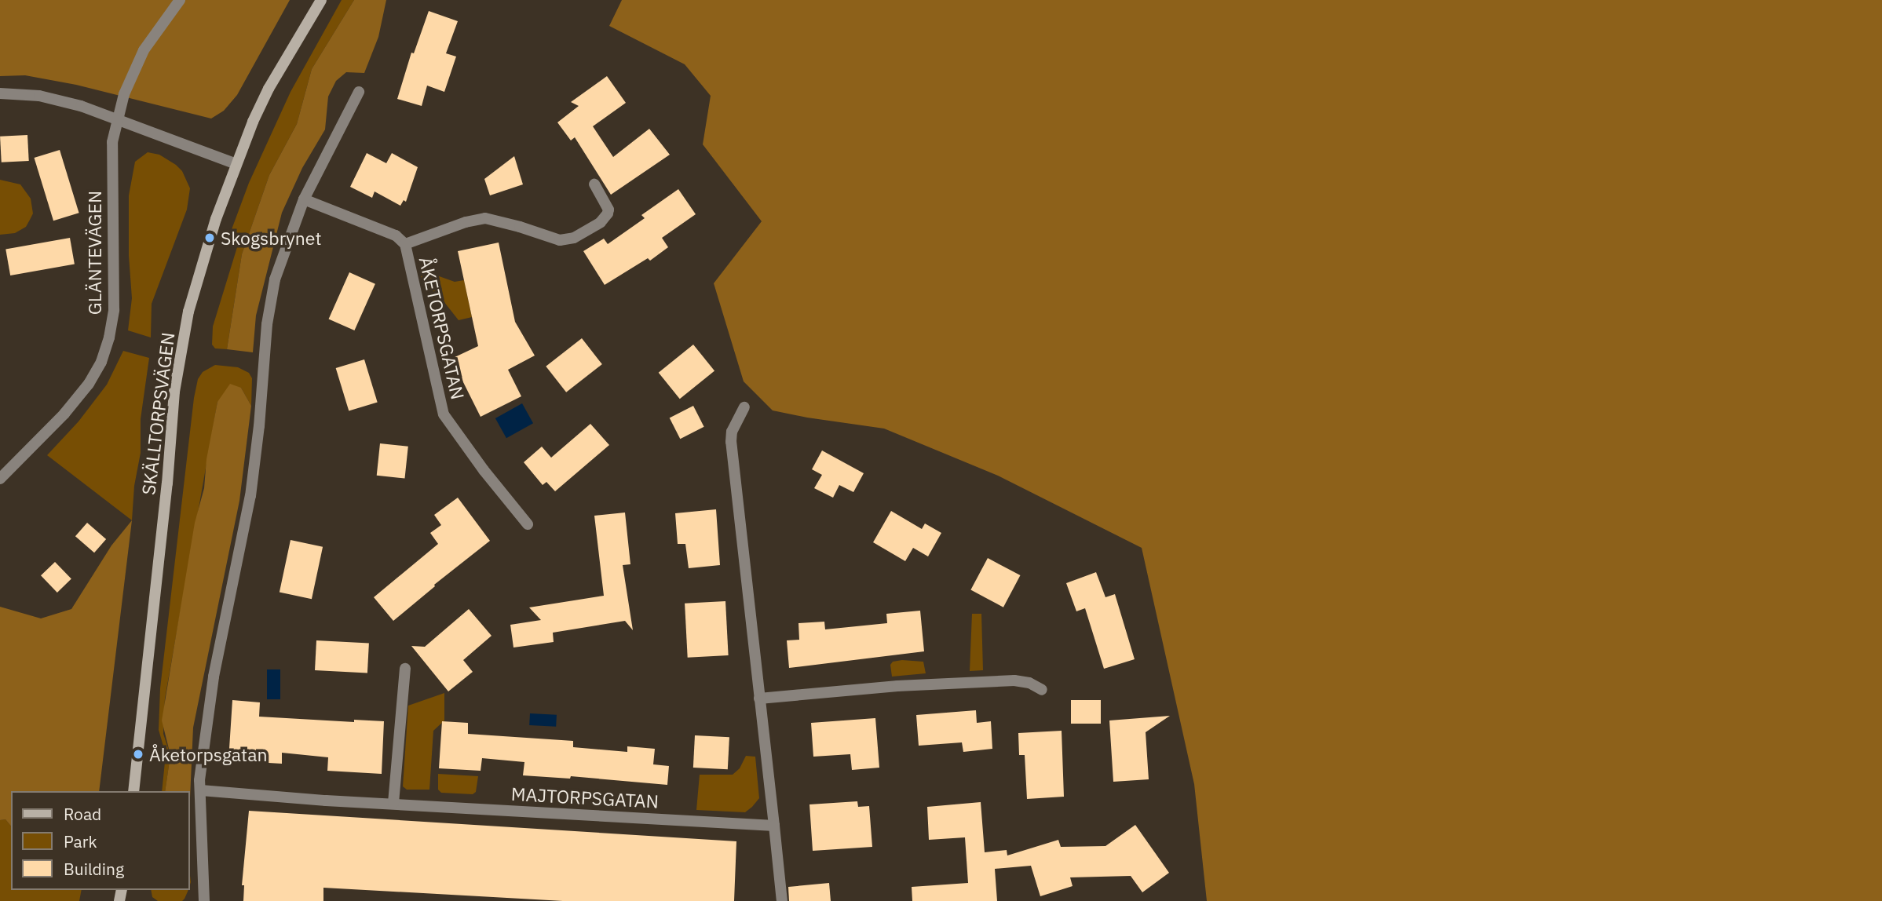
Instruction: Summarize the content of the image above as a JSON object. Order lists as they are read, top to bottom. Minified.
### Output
{"streets":{"street":["GLÄNTEVÄGEN","ÅKETORPSGATAN","SKÄLLTORPSVÄGEN","MAJTORPSGATAN"]},"places":["Skogsbrynet","Åketorpsgatan"],"legend":["Road","Park","Building"]}
